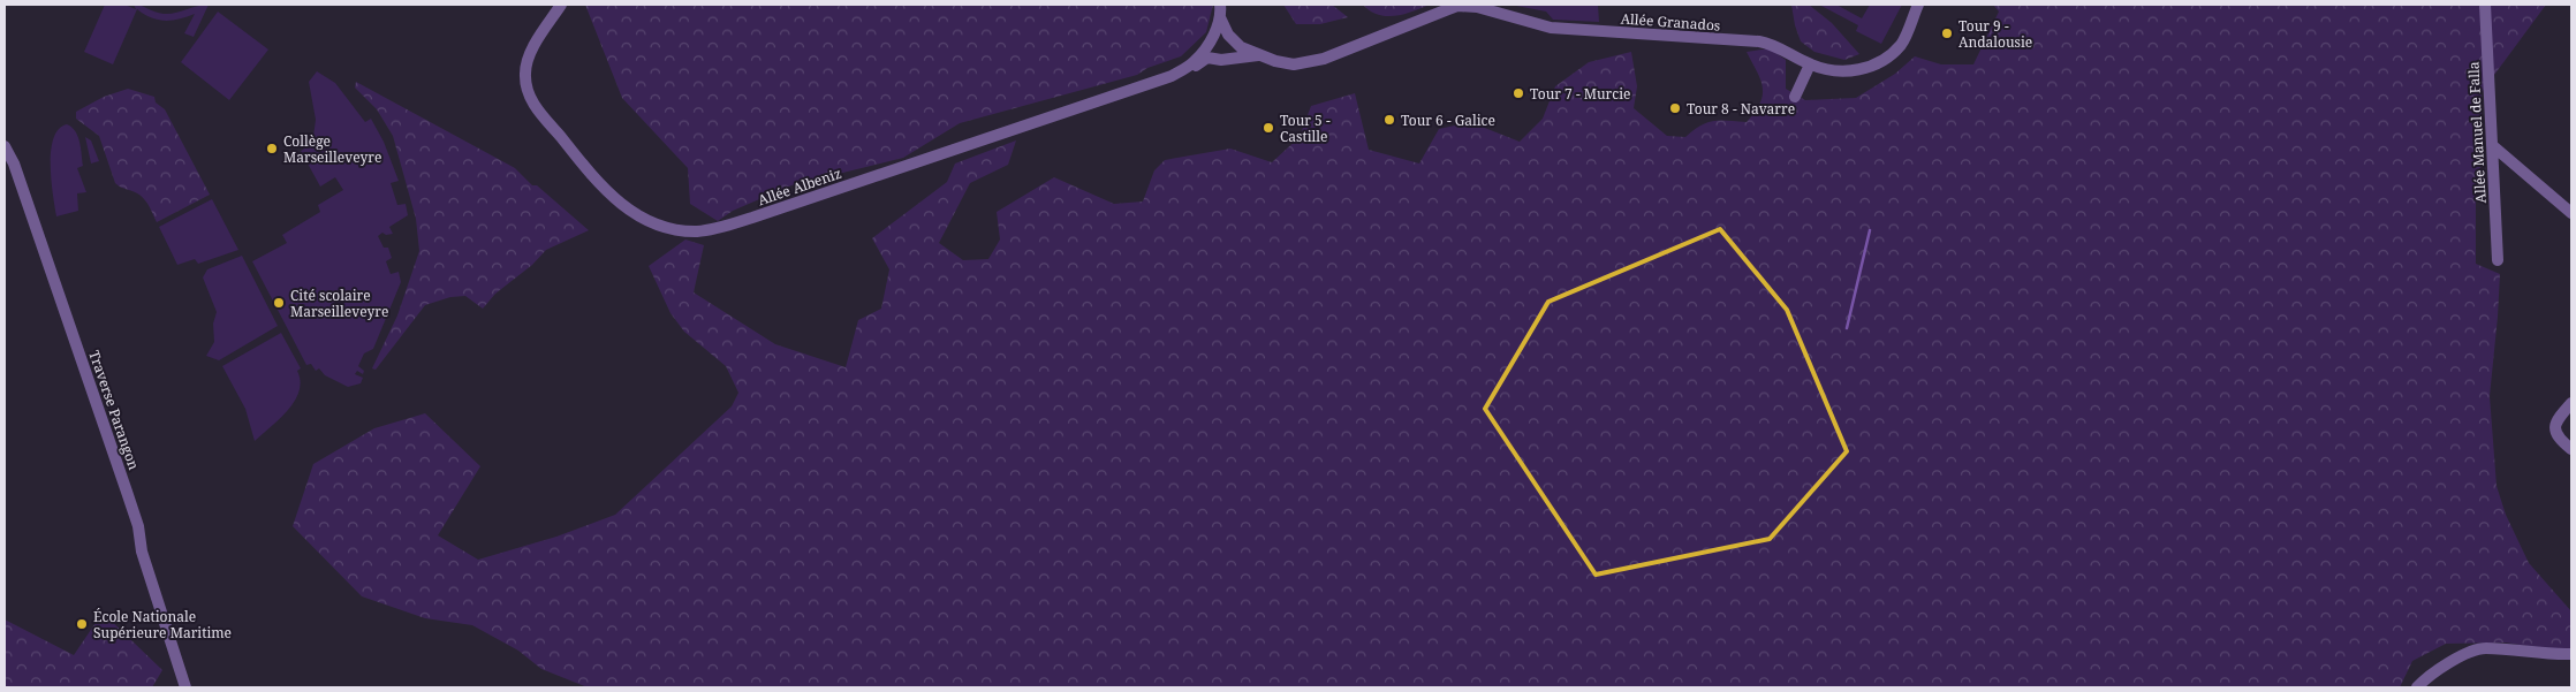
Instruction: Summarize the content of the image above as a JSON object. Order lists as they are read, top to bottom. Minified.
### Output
{"streets":{"street":["Allée Granados","Allée Manuel de Falla","Allée Albeniz","Traverse Parangon"]},"crossings":[["Allée Granados","Allée Albeniz"]],"places":["Tour 9 - Andalousie","Tour 7 - Murcie","Tour 8 - Navarre","Tour 6 - Galice","Tour 5 - Castille","Collège Marseilleveyre","Cité scolaire Marseilleveyre","École Nationale Supérieure Maritime"]}
